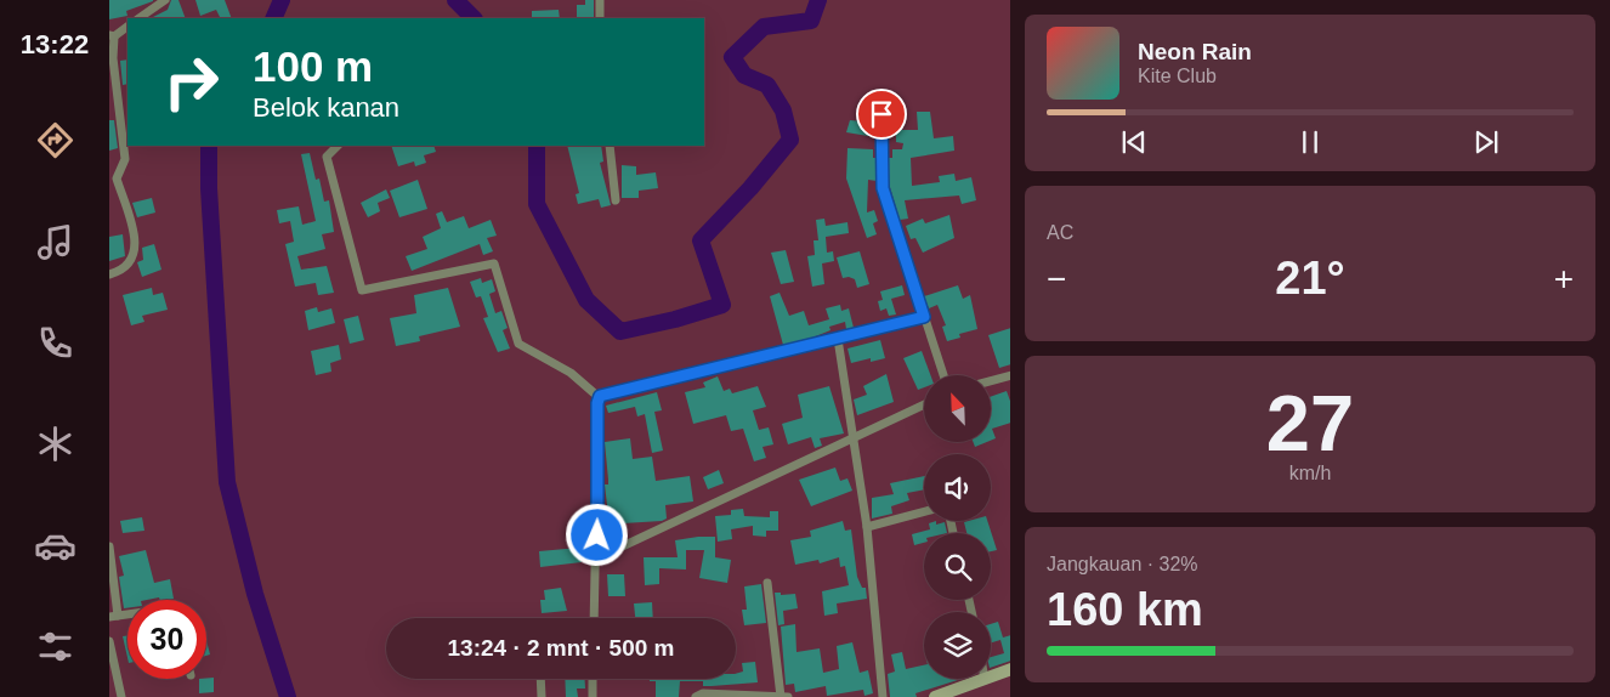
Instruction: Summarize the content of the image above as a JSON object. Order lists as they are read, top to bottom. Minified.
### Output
{"north":"top left","page":{"tabs":"13:22","turn":["100 m","Belok kanan"],"song":["Neon Rain","Kite Club"],"tile":["AC",["27","km/h"],["Jangkauan · 32%","160 km"]],"heat":["−","21°","+"],"limit":"30","trip":"13:24 · 2 mnt · 500 m"}}
